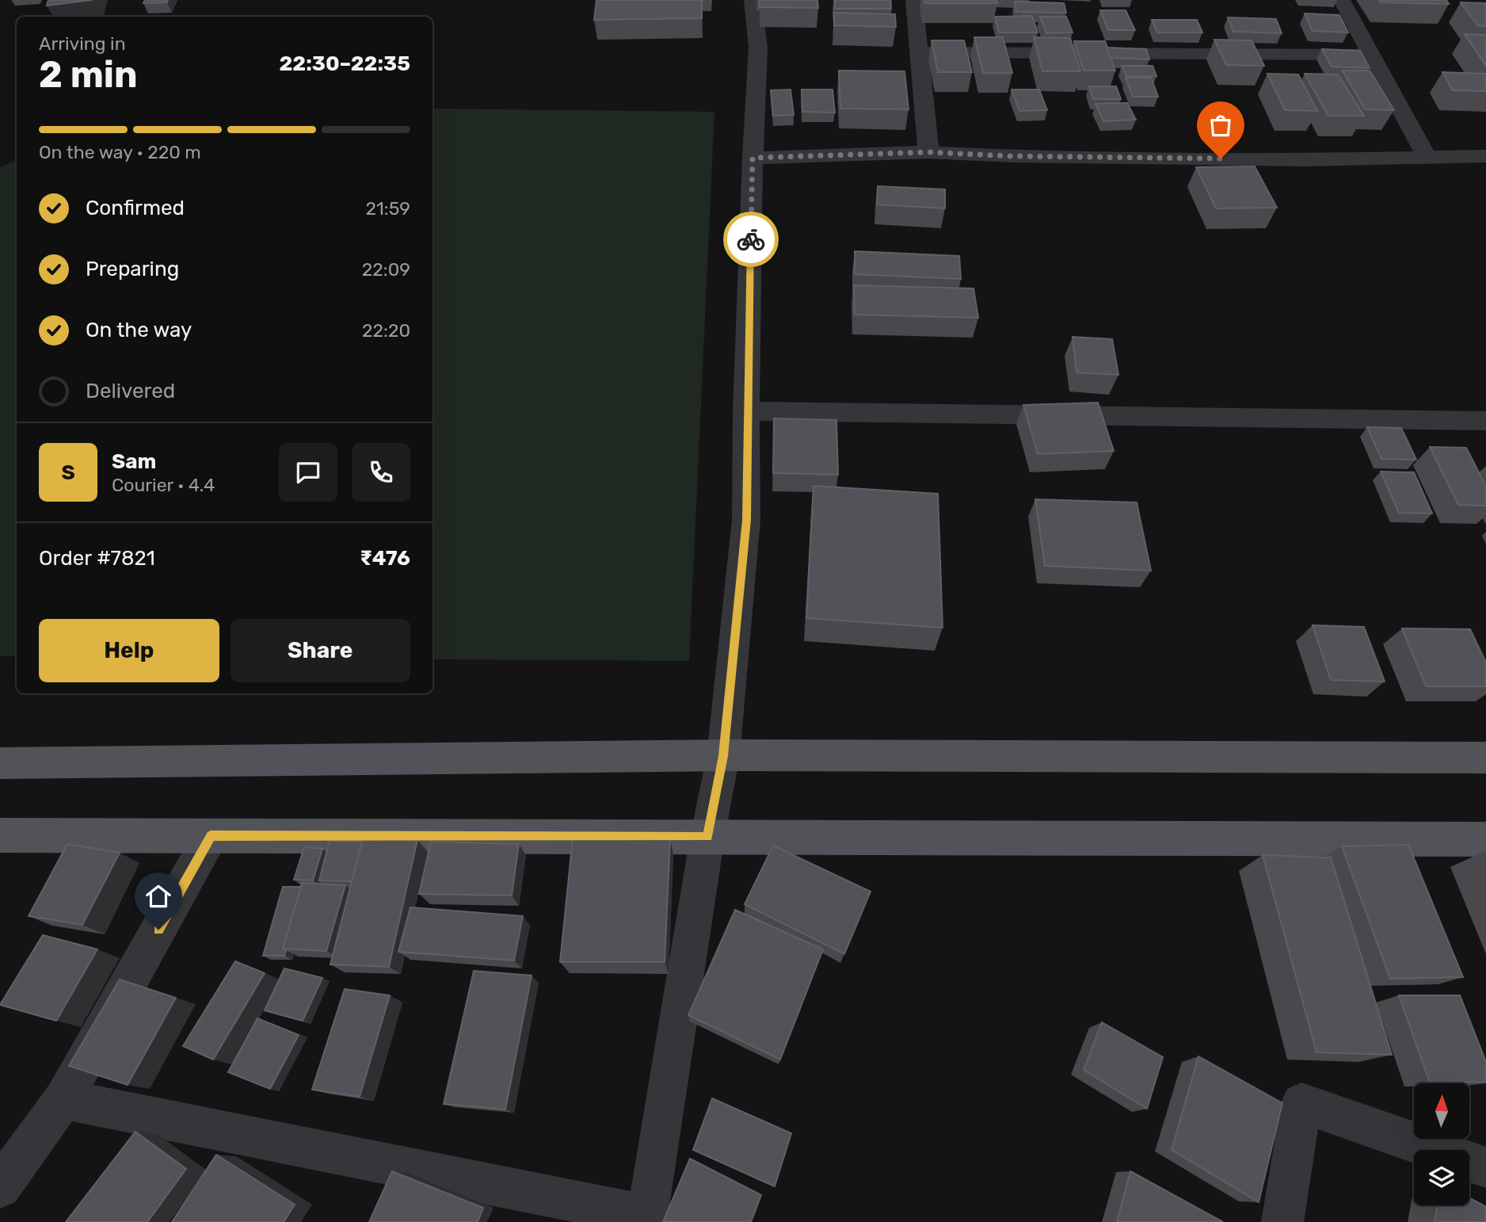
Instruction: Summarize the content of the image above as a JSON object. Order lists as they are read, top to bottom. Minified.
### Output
{"north":"top","page":{"heading":["2 min","Arriving in","22:30–22:35"],"panel":["Sam","Courier · 4.4","Order #7821","₹476"],"bar":"On the way · 220 m","list":[["Confirmed","21:59"],["Preparing","22:09"],["On the way","22:20"],"Delivered"],"round":"S","buttons":["Help","Share"]}}
